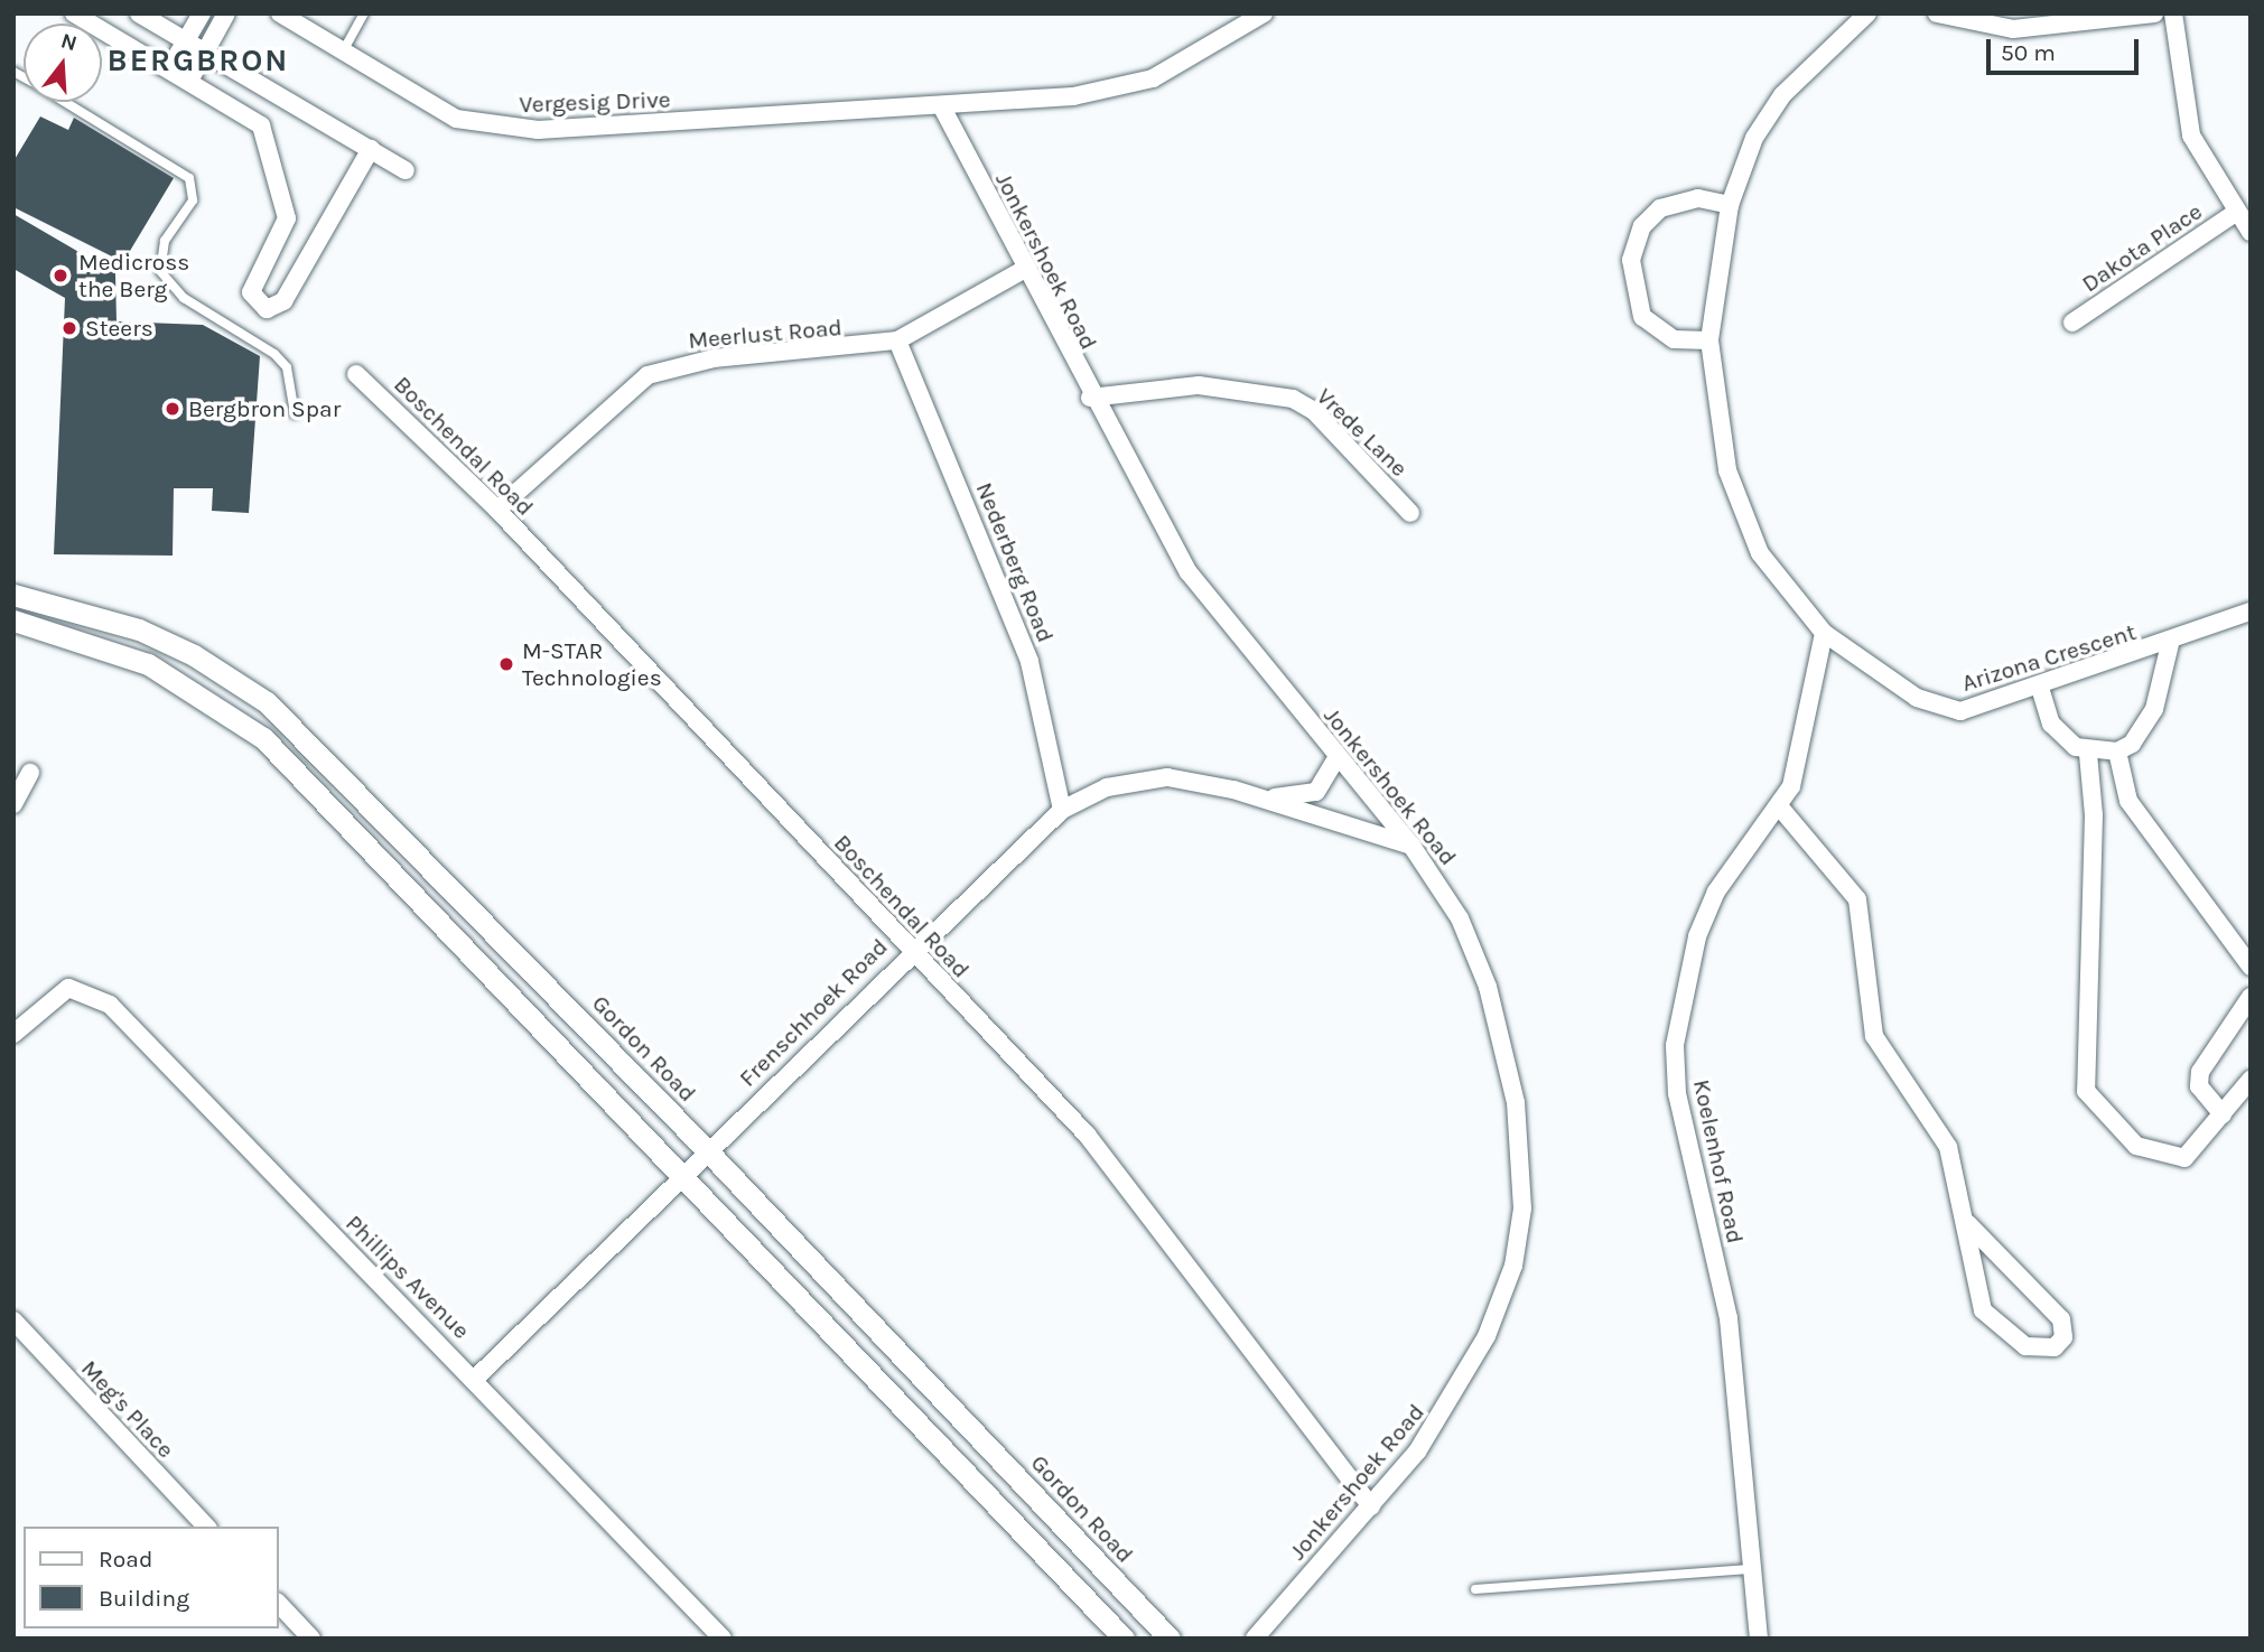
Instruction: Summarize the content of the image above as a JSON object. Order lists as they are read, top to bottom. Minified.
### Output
{"streets":{"street":["Vergesig Drive","Dakota Place","Jonkershoek Road","Meerlust Road","Vrede Lane","Boschendal Road","Nederberg Road","Arizona Crescent","Frenschhoek Road","Gordon Road","Koelenhof Road","Phillips Avenue","Meg's Place"]},"crossings":[["Vergesig Drive","Jonkershoek Road"],["Jonkershoek Road","Meerlust Road"],["Jonkershoek Road","Vrede Lane"],["Jonkershoek Road","Boschendal Road"],["Jonkershoek Road","Frenschhoek Road"],["Meerlust Road","Boschendal Road"],["Meerlust Road","Nederberg Road"],["Boschendal Road","Frenschhoek Road"],["Nederberg Road","Frenschhoek Road"],["Arizona Crescent","Koelenhof Road"],["Frenschhoek Road","Gordon Road"],["Frenschhoek Road","Phillips Avenue"]],"districts":["BERGBRON"],"places":["Medicross the Berg","Steers","Bergbron Spar","M-STAR Technologies"],"legend":["Road","Building"],"scale_bar":"50 m","north":"top"}
